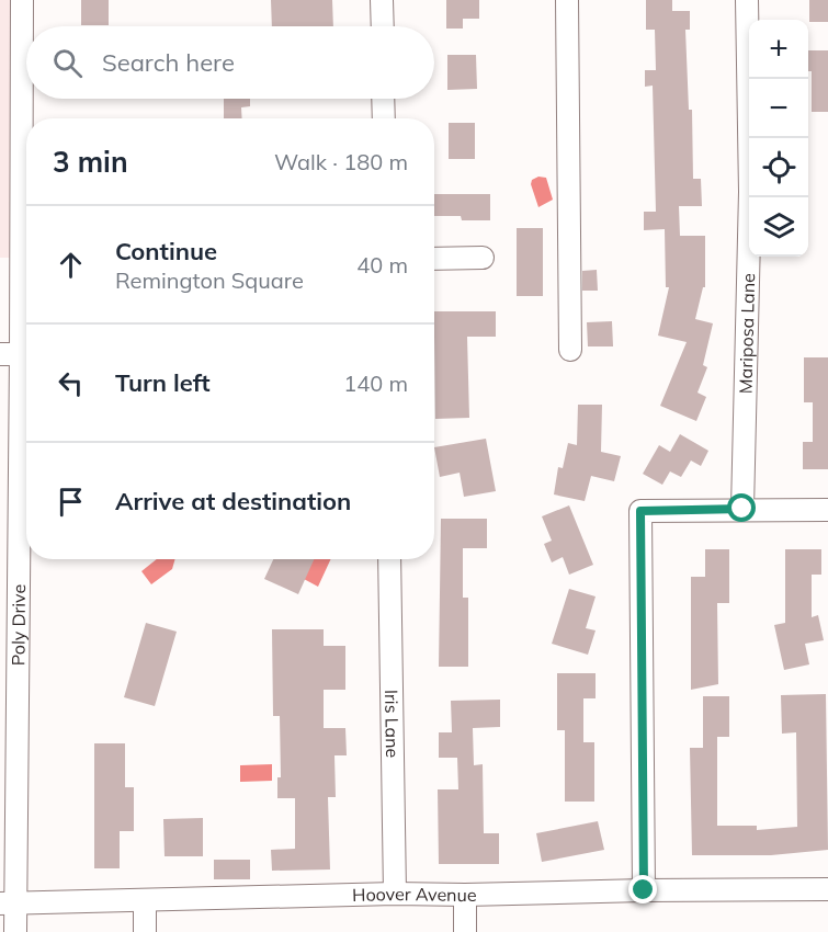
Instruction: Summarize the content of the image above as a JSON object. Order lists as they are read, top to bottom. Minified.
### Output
{"streets":{"street":["Mariposa Lane","Poly Drive","Iris Lane","Hoover Avenue"]},"crossings":[["Poly Drive","Hoover Avenue"],["Iris Lane","Hoover Avenue"]],"page":{"map_buttons":["+","−"],"search":"Search here","heading":["3 min","Walk · 180 m"],"list":[["Continue","Remington Square","40 m"],["Turn left","140 m"],"Arrive at destination"]}}
